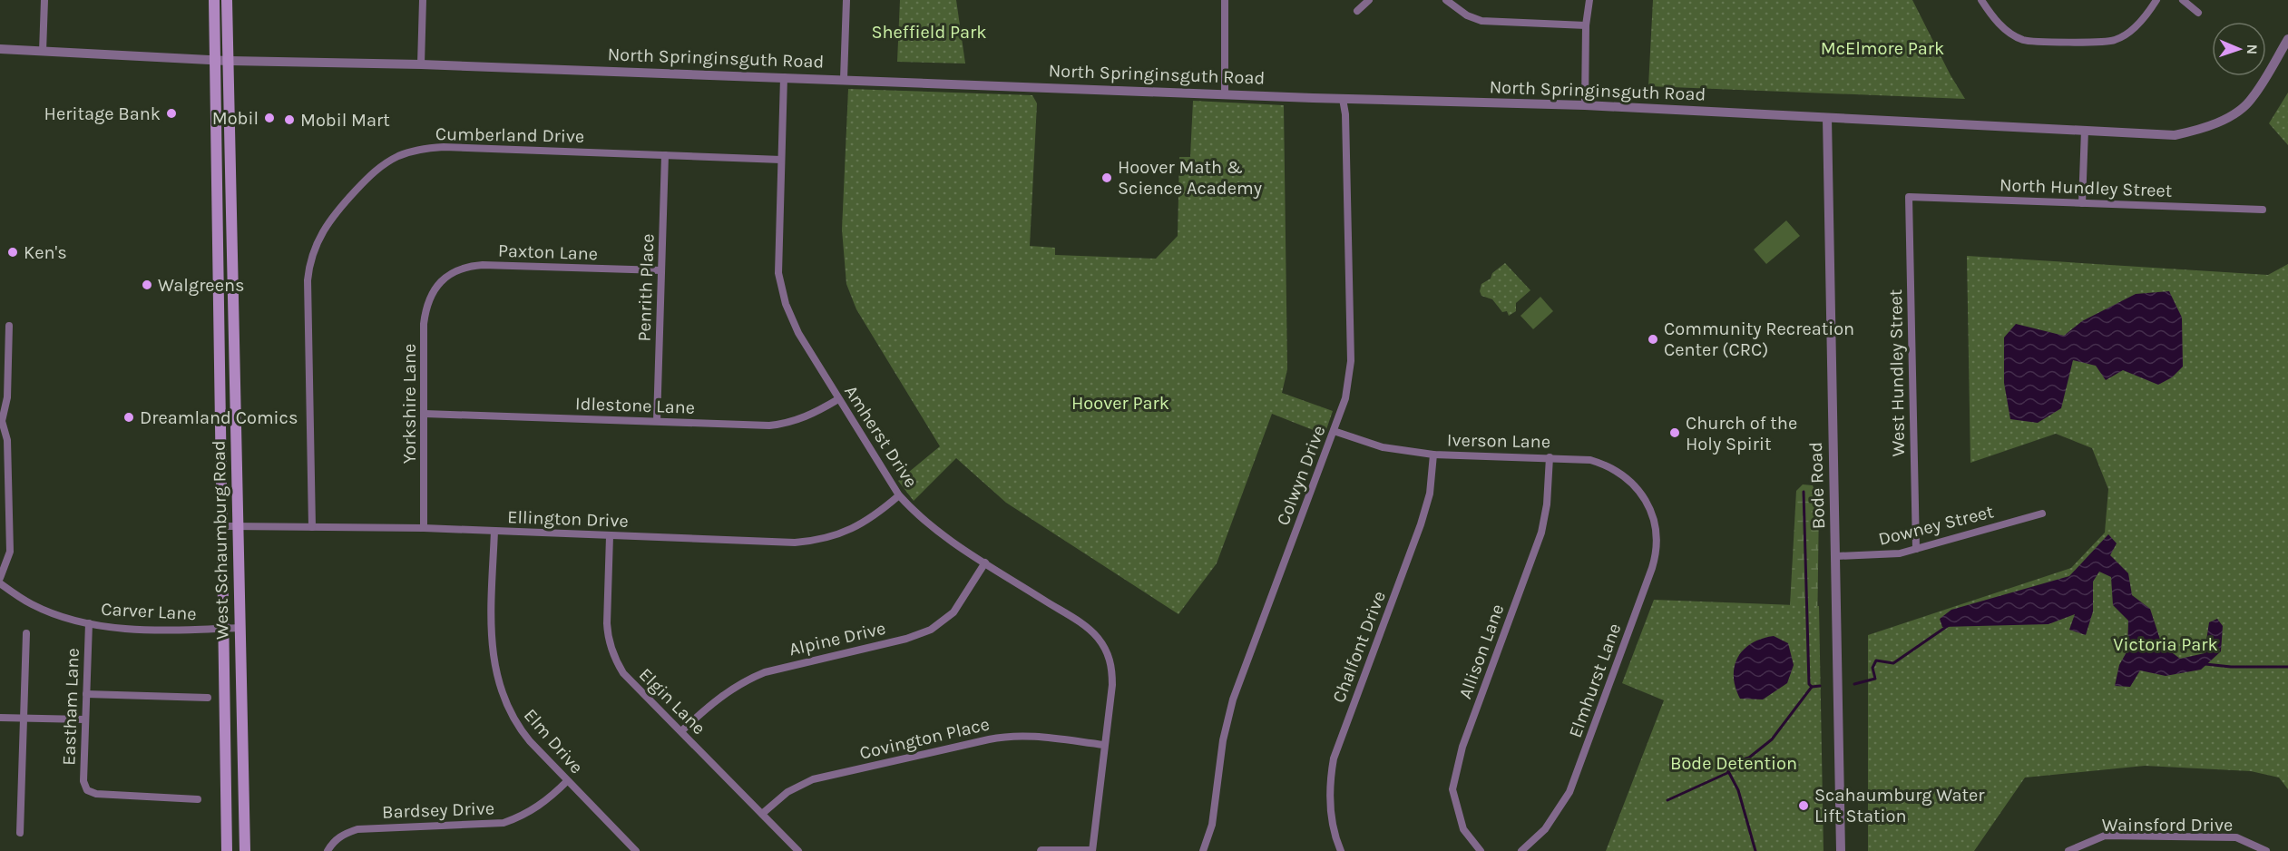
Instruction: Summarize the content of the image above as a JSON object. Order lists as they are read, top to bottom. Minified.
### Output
{"streets":{"main road":["West Schaumburg Road"],"street":["North Springinsguth Road","Cumberland Drive","North Hundley Street","Paxton Lane","Penrith Place","West Hundley Street","Yorkshire Lane","Idlestone Lane","Amherst Drive","Iverson Lane","Colwyn Drive","Bode Road","Ellington Drive","Downey Street","Carver Lane","Alpine Drive","Chalfont Drive","Allison Lane","Elmhurst Lane","Elgin Lane","Eastham Lane","Covington Place","Elm Drive","Bardsey Drive","Wainsford Drive"]},"crossings":[["North Springinsguth Road","Amherst Drive"],["North Springinsguth Road","Colwyn Drive"],["North Springinsguth Road","Bode Road"],["North Springinsguth Road","West Schaumburg Road"],["Cumberland Drive","Penrith Place"],["Cumberland Drive","Amherst Drive"],["Cumberland Drive","Ellington Drive"],["North Hundley Street","West Hundley Street"],["Paxton Lane","Penrith Place"],["Paxton Lane","Yorkshire Lane"],["Penrith Place","Idlestone Lane"],["West Hundley Street","Downey Street"],["Yorkshire Lane","Idlestone Lane"],["Yorkshire Lane","Ellington Drive"],["Idlestone Lane","Amherst Drive"],["Amherst Drive","Ellington Drive"],["Amherst Drive","Alpine Drive"],["Amherst Drive","Covington Place"],["Iverson Lane","Colwyn Drive"],["Iverson Lane","Chalfont Drive"],["Iverson Lane","Allison Lane"],["Iverson Lane","Elmhurst Lane"],["Bode Road","Downey Street"],["Ellington Drive","West Schaumburg Road"],["Ellington Drive","Elgin Lane"],["Ellington Drive","Elm Drive"],["West Schaumburg Road","Carver Lane"],["Carver Lane","Eastham Lane"],["Alpine Drive","Elgin Lane"],["Elgin Lane","Covington Place"],["Elm Drive","Bardsey Drive"]],"parks":["Sheffield Park","McElmore Park","Hoover Park","Victoria Park","Bode Detention"],"places":["Heritage Bank","Mobil","Mobil Mart","Hoover Math & Science Academy","Ken's","Walgreens","Community Recreation Center (CRC)","Dreamland Comics","Church of the Holy Spirit","Scahaumburg Water Lift Station"],"north":"right"}
